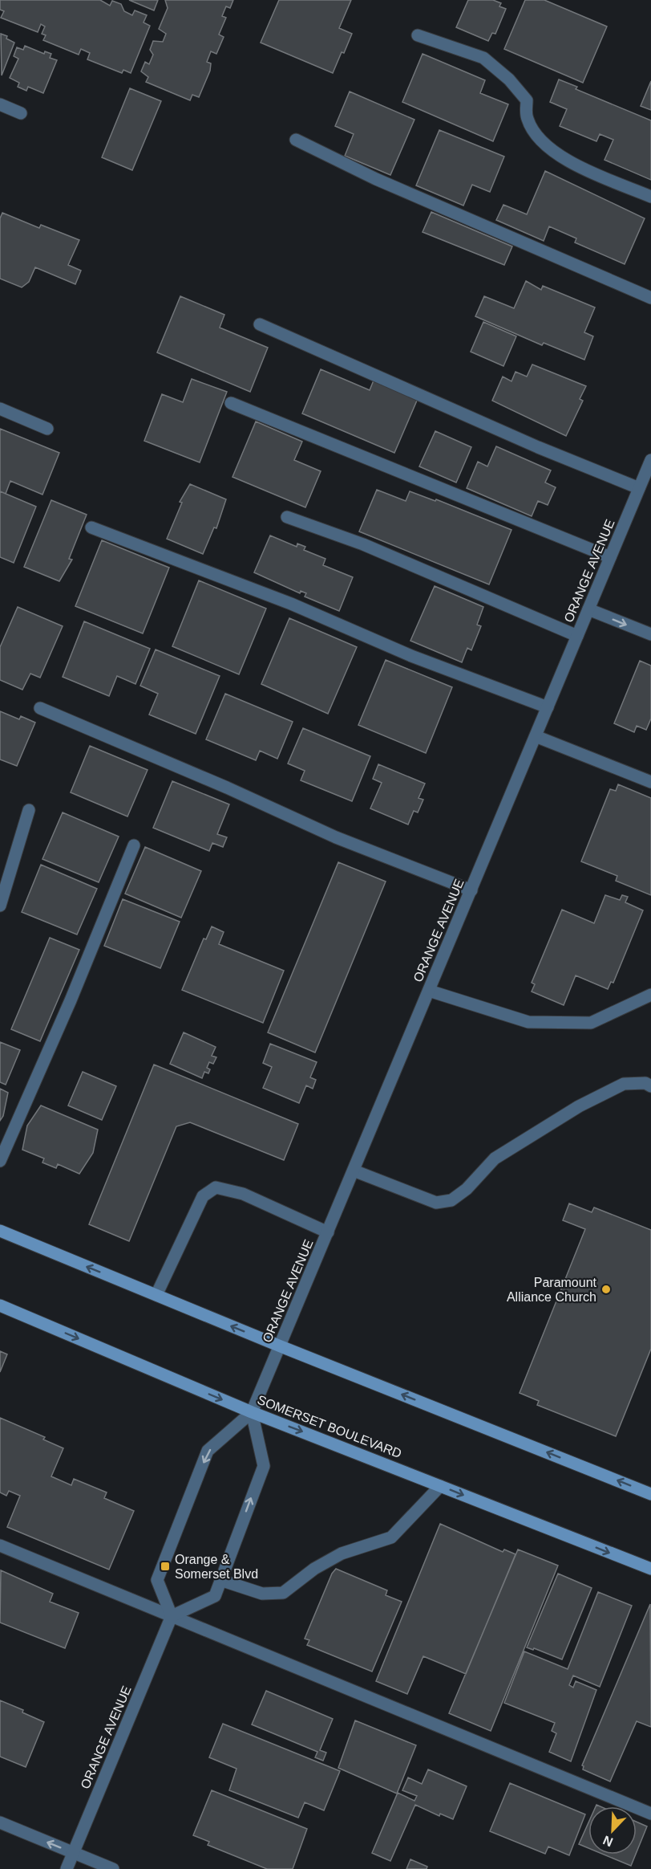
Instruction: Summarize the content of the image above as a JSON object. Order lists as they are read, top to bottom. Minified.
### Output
{"streets":{"main road":["SOMERSET BOULEVARD"],"street":["ORANGE AVENUE"]},"crossings":[["ORANGE AVENUE","SOMERSET BOULEVARD"]],"places":{"other":["Paramount Alliance Church"],"transit":["Orange & Somerset Blvd"]},"north":"bottom left"}
